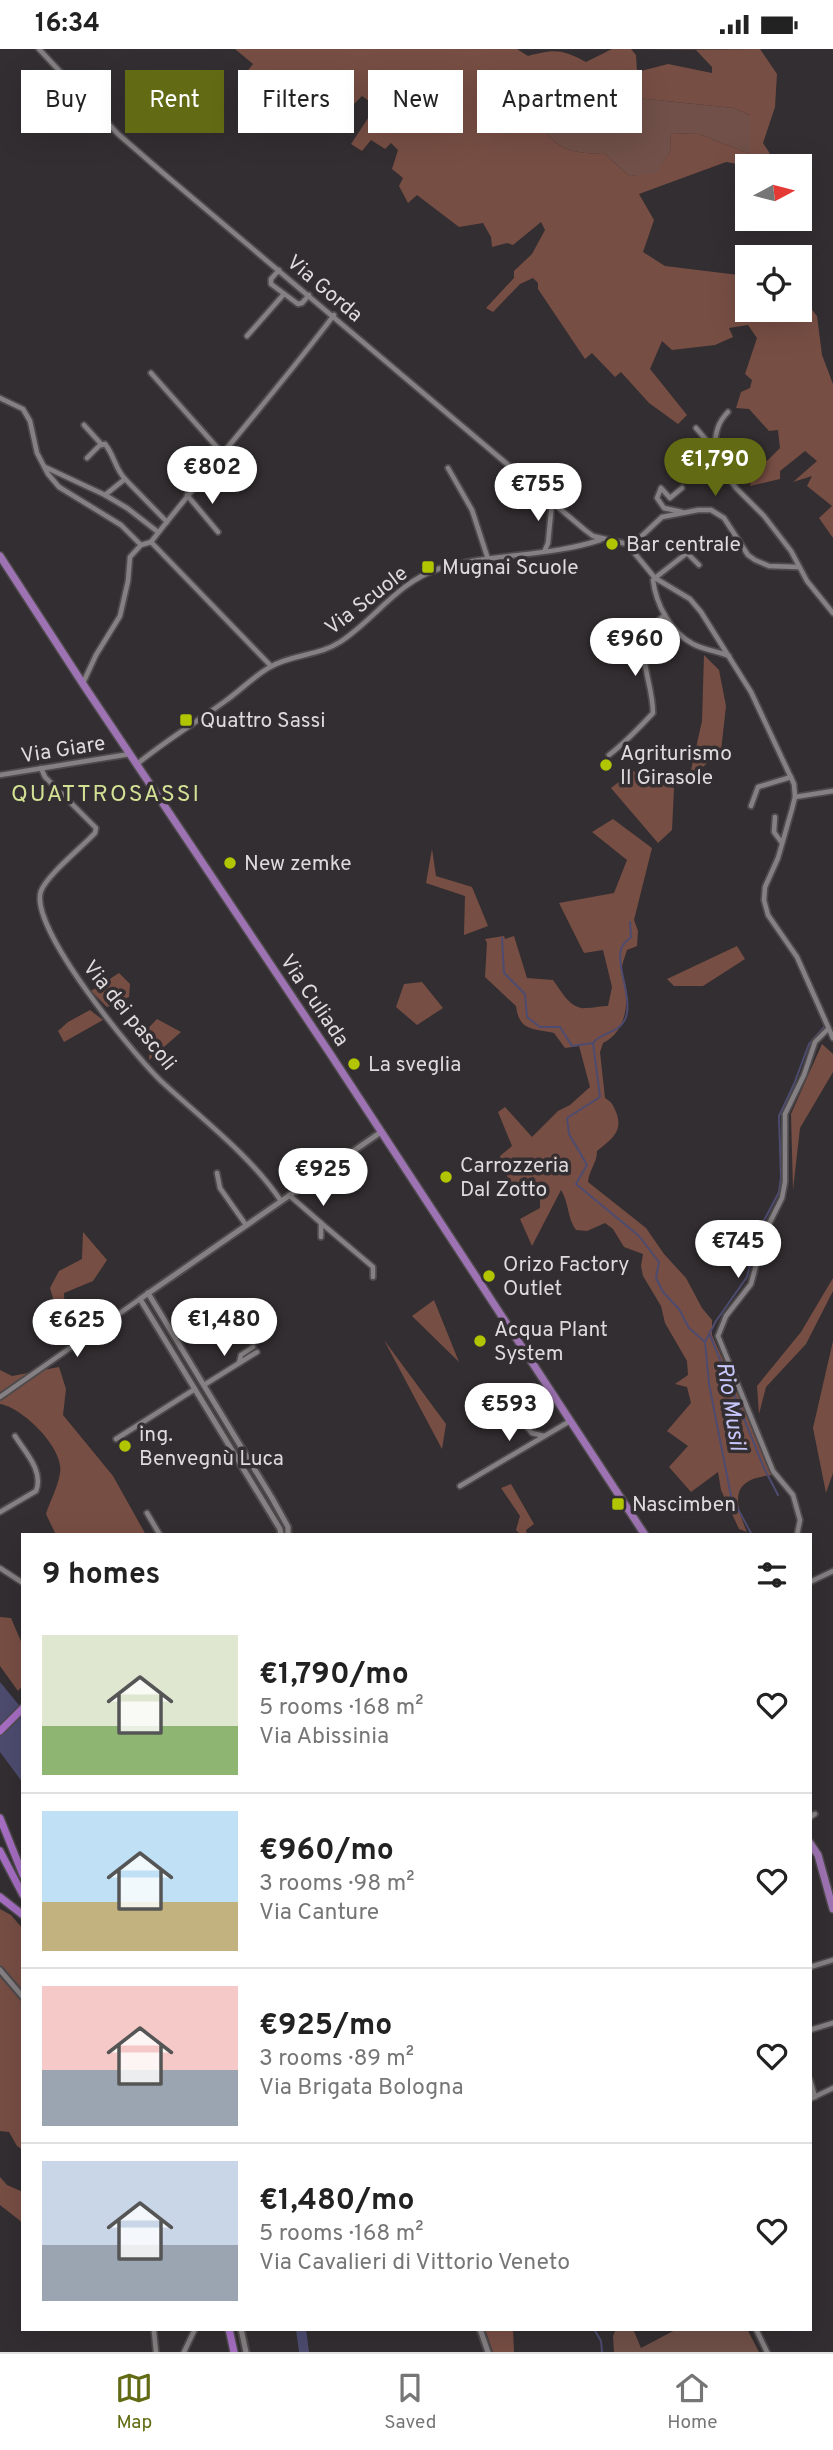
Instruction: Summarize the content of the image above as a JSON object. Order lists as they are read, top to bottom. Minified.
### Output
{"streets":{"main road":["Via Culiada"],"street":["Via Gorda","Via Scuole","Via Giare","Via dei pascoli"]},"crossings":[["Via Gorda","Via Scuole"],["Via Scuole","Via Culiada"],["Via Giare","Via Culiada"],["Via Giare","Via dei pascoli"]],"districts":["QUATTROSASSI"],"water":["Rio Musil"],"places":{"other":["Bar centrale","Agriturismo Il Girasole","New zemke","La sveglia","Carrozzeria Dal Zotto","Orizo Factory Outlet","Acqua Plant System","ing. Benvegnù Luca"],"transit":["Mugnai Scuole","Quattro Sassi","Nascimben"]},"north":"right","page":{"status":"16:34","chip":["Buy","Rent","Filters","New","Apartment"],"price":["€1,790","€802","€755","€960","€925","€745","€1,480","€625","€593"],"heading":"9 homes","list":[{"name":"€1,790/mo","note":"5 rooms · 168 m² · Via Abissinia"},{"name":"€960/mo","note":"3 rooms · 98 m² · Via Canture"},{"name":"€925/mo","note":"3 rooms · 89 m² · Via Brigata Bologna"},{"name":"€1,480/mo","note":"5 rooms · 168 m² · Via Cavalieri di Vittorio Veneto"}],"tabs":["Map","Saved","Home"]}}
